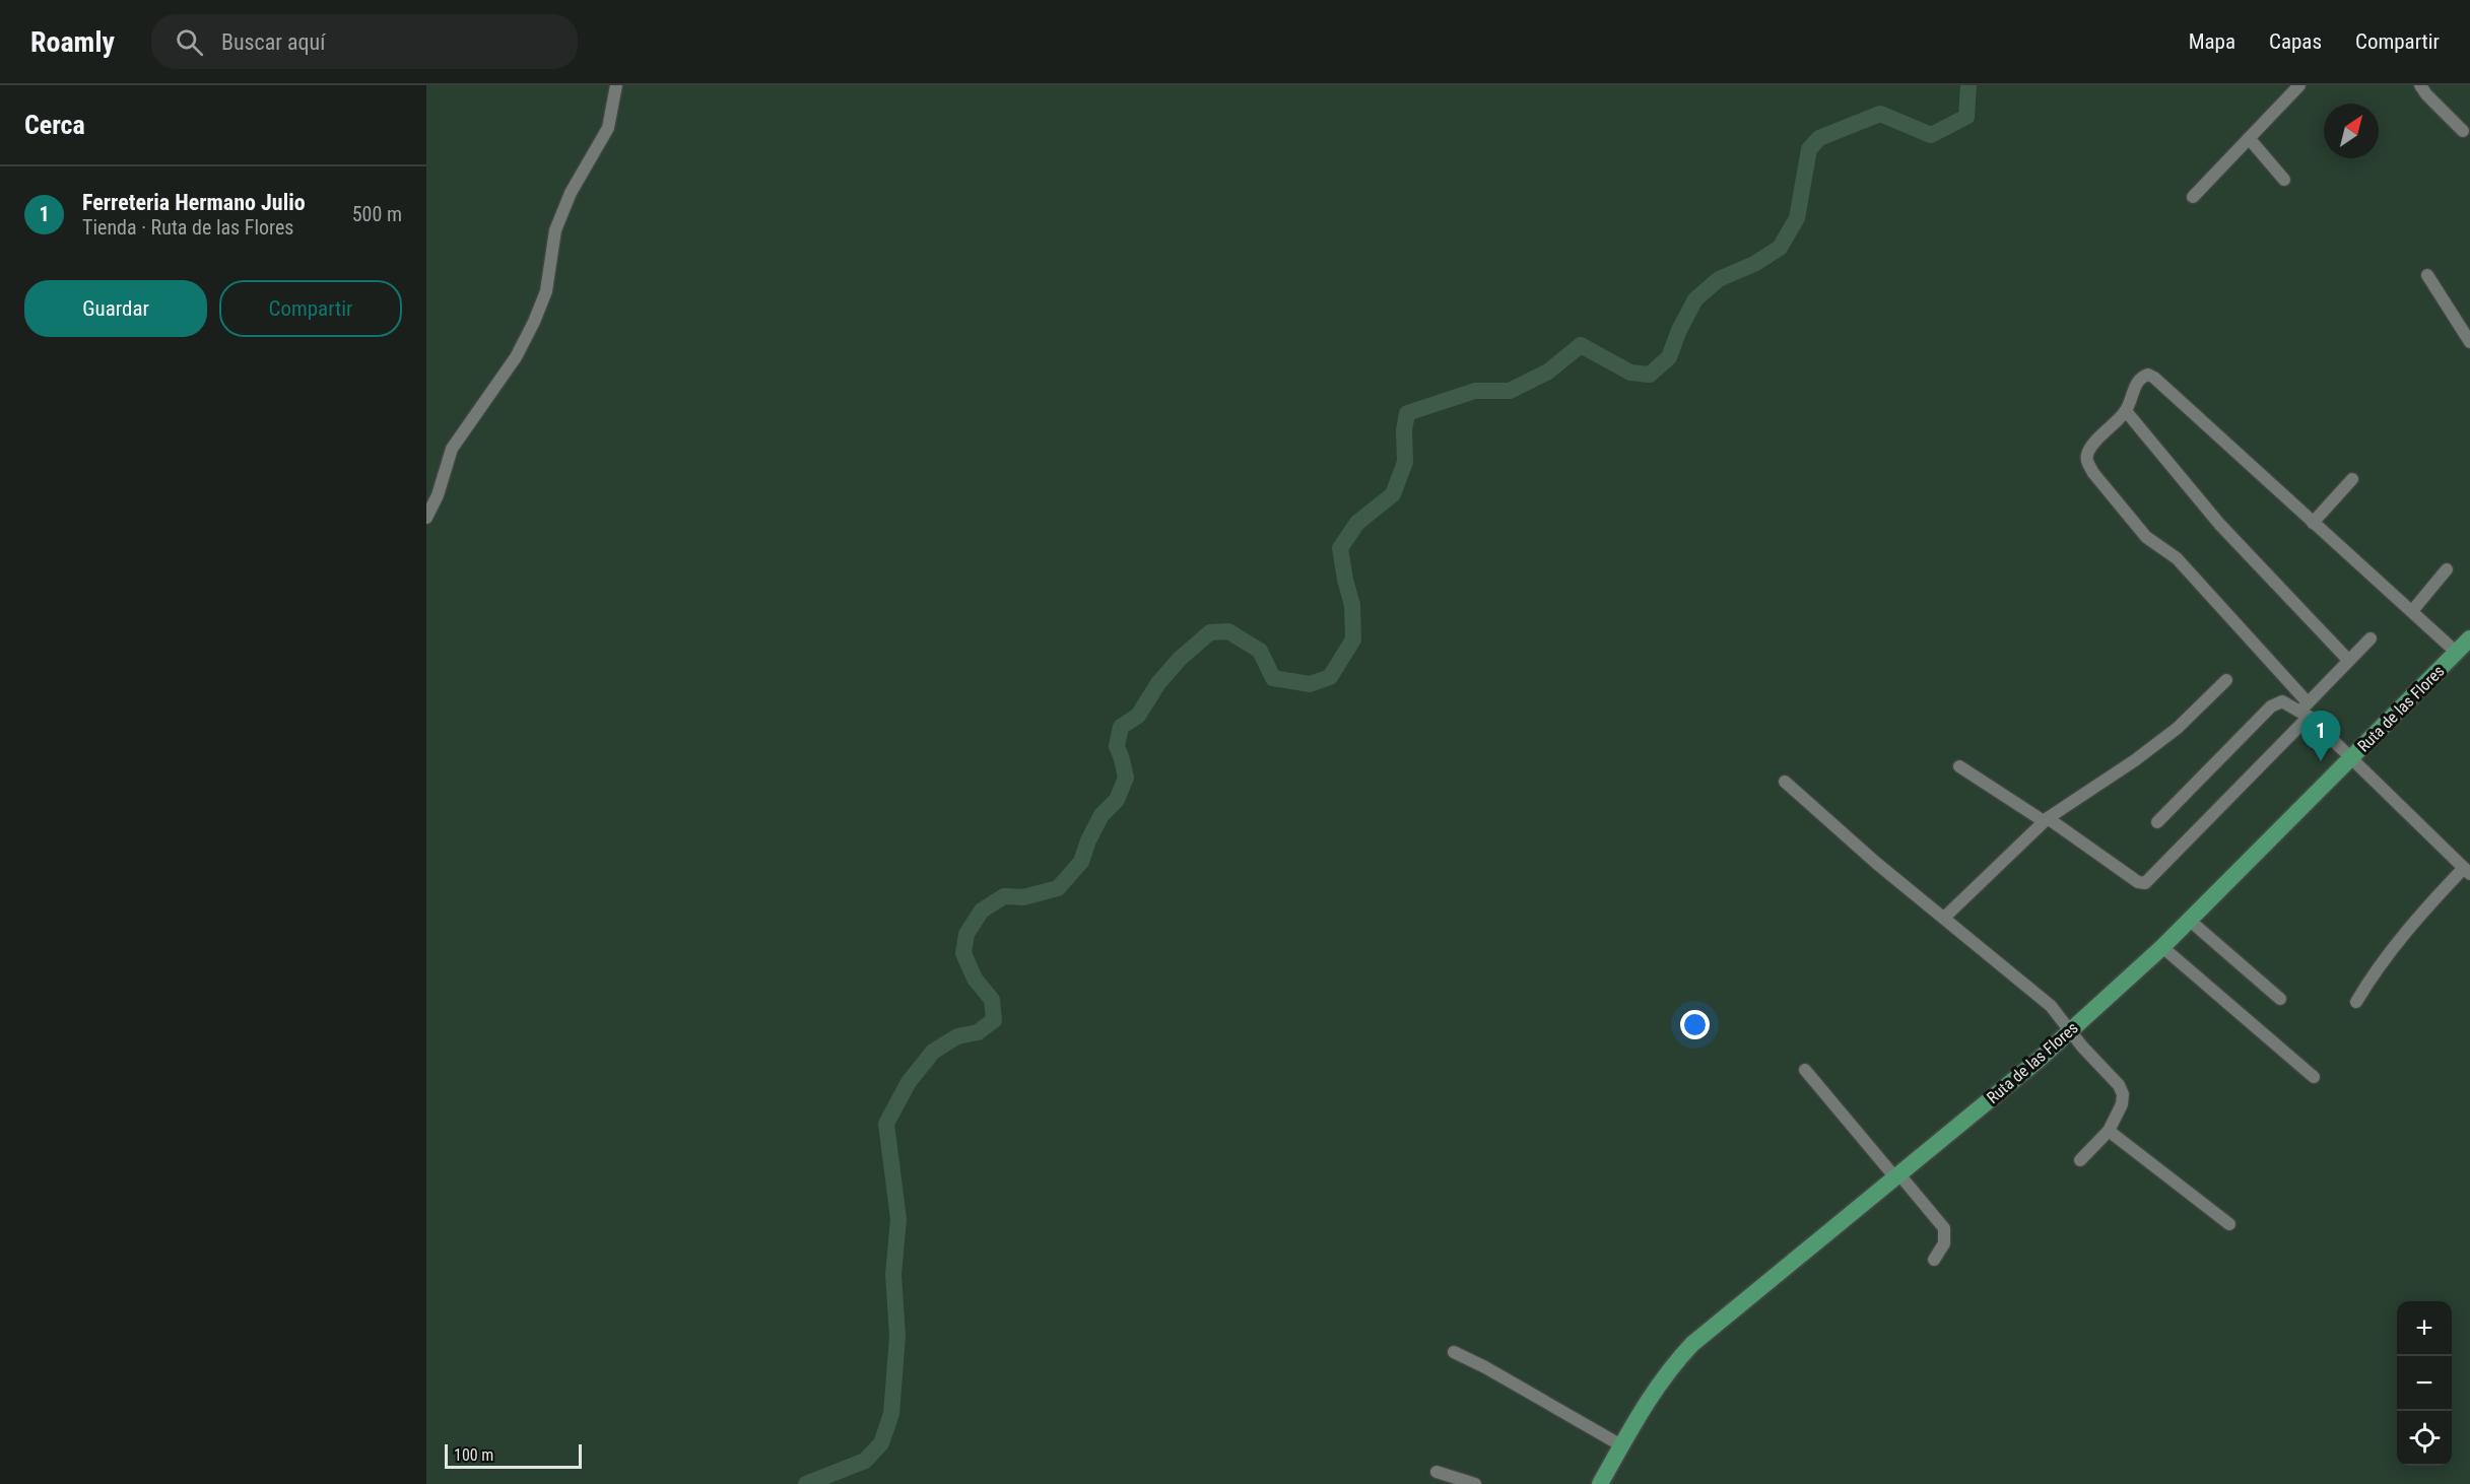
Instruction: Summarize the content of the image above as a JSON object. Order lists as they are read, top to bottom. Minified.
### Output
{"streets":{"main road":["Ruta de las Flores"]},"scale_bar":"100 m","north":"top right","page":{"header":"Roamly","search":"Buscar aquí","nav":["Mapa","Capas","Compartir"],"heading":"Cerca","list":[{"mark":"1","name":"Ferreteria Hermano Julio","note":"Tienda · Ruta de las Flores","value":"500 m"}],"buttons":["Guardar","Compartir"],"pins":"1","map_buttons":["+","−"],"scale":"100 m"}}
